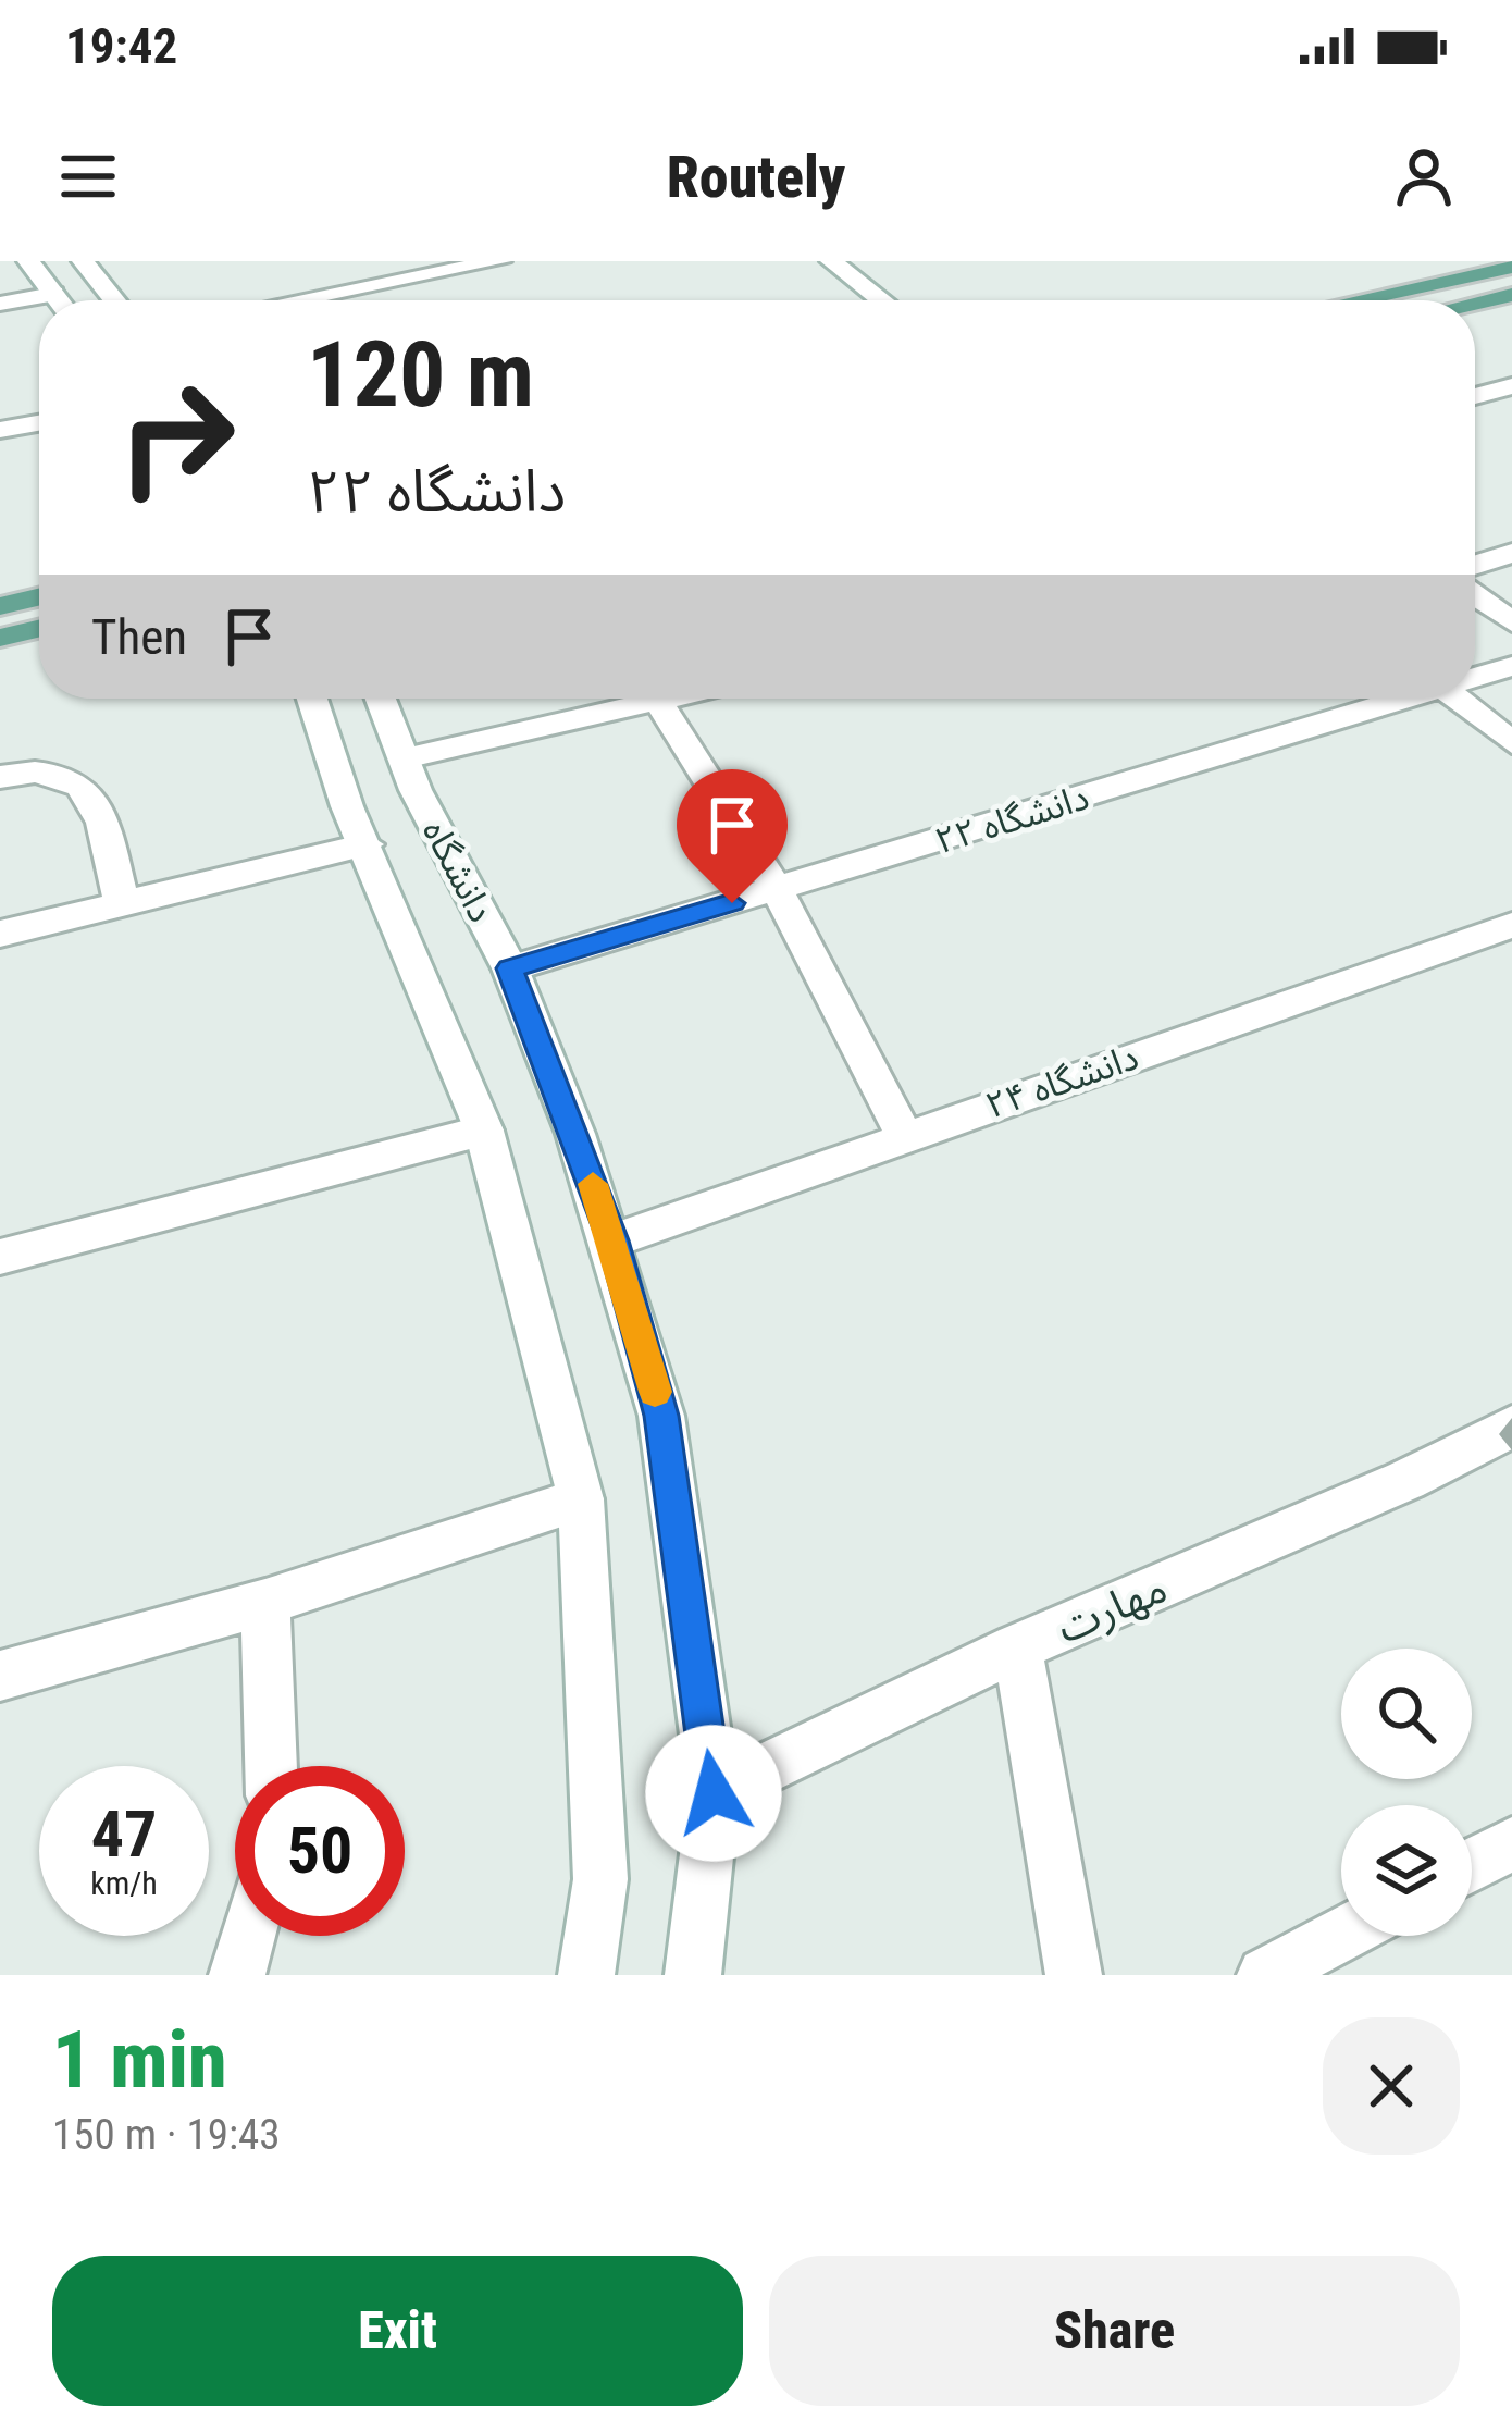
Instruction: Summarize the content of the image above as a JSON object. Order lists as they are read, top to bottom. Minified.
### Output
{"streets":{"street":["دانشگاه ۲۲","دانشگاه","دانشگاه ۲۴","مهارت"]},"crossings":[["دانشگاه ۲۲","دانشگاه"],["دانشگاه","دانشگاه ۲۴"],["دانشگاه","مهارت"]],"page":{"status":"19:42","header":"Routely","turn":["120 m","دانشگاه ۲۲"],"then":"Then","speed":"47 km/h","limit":"50","heading":["1 min","150 m · 19:43"],"buttons":["Exit","Share"]}}
